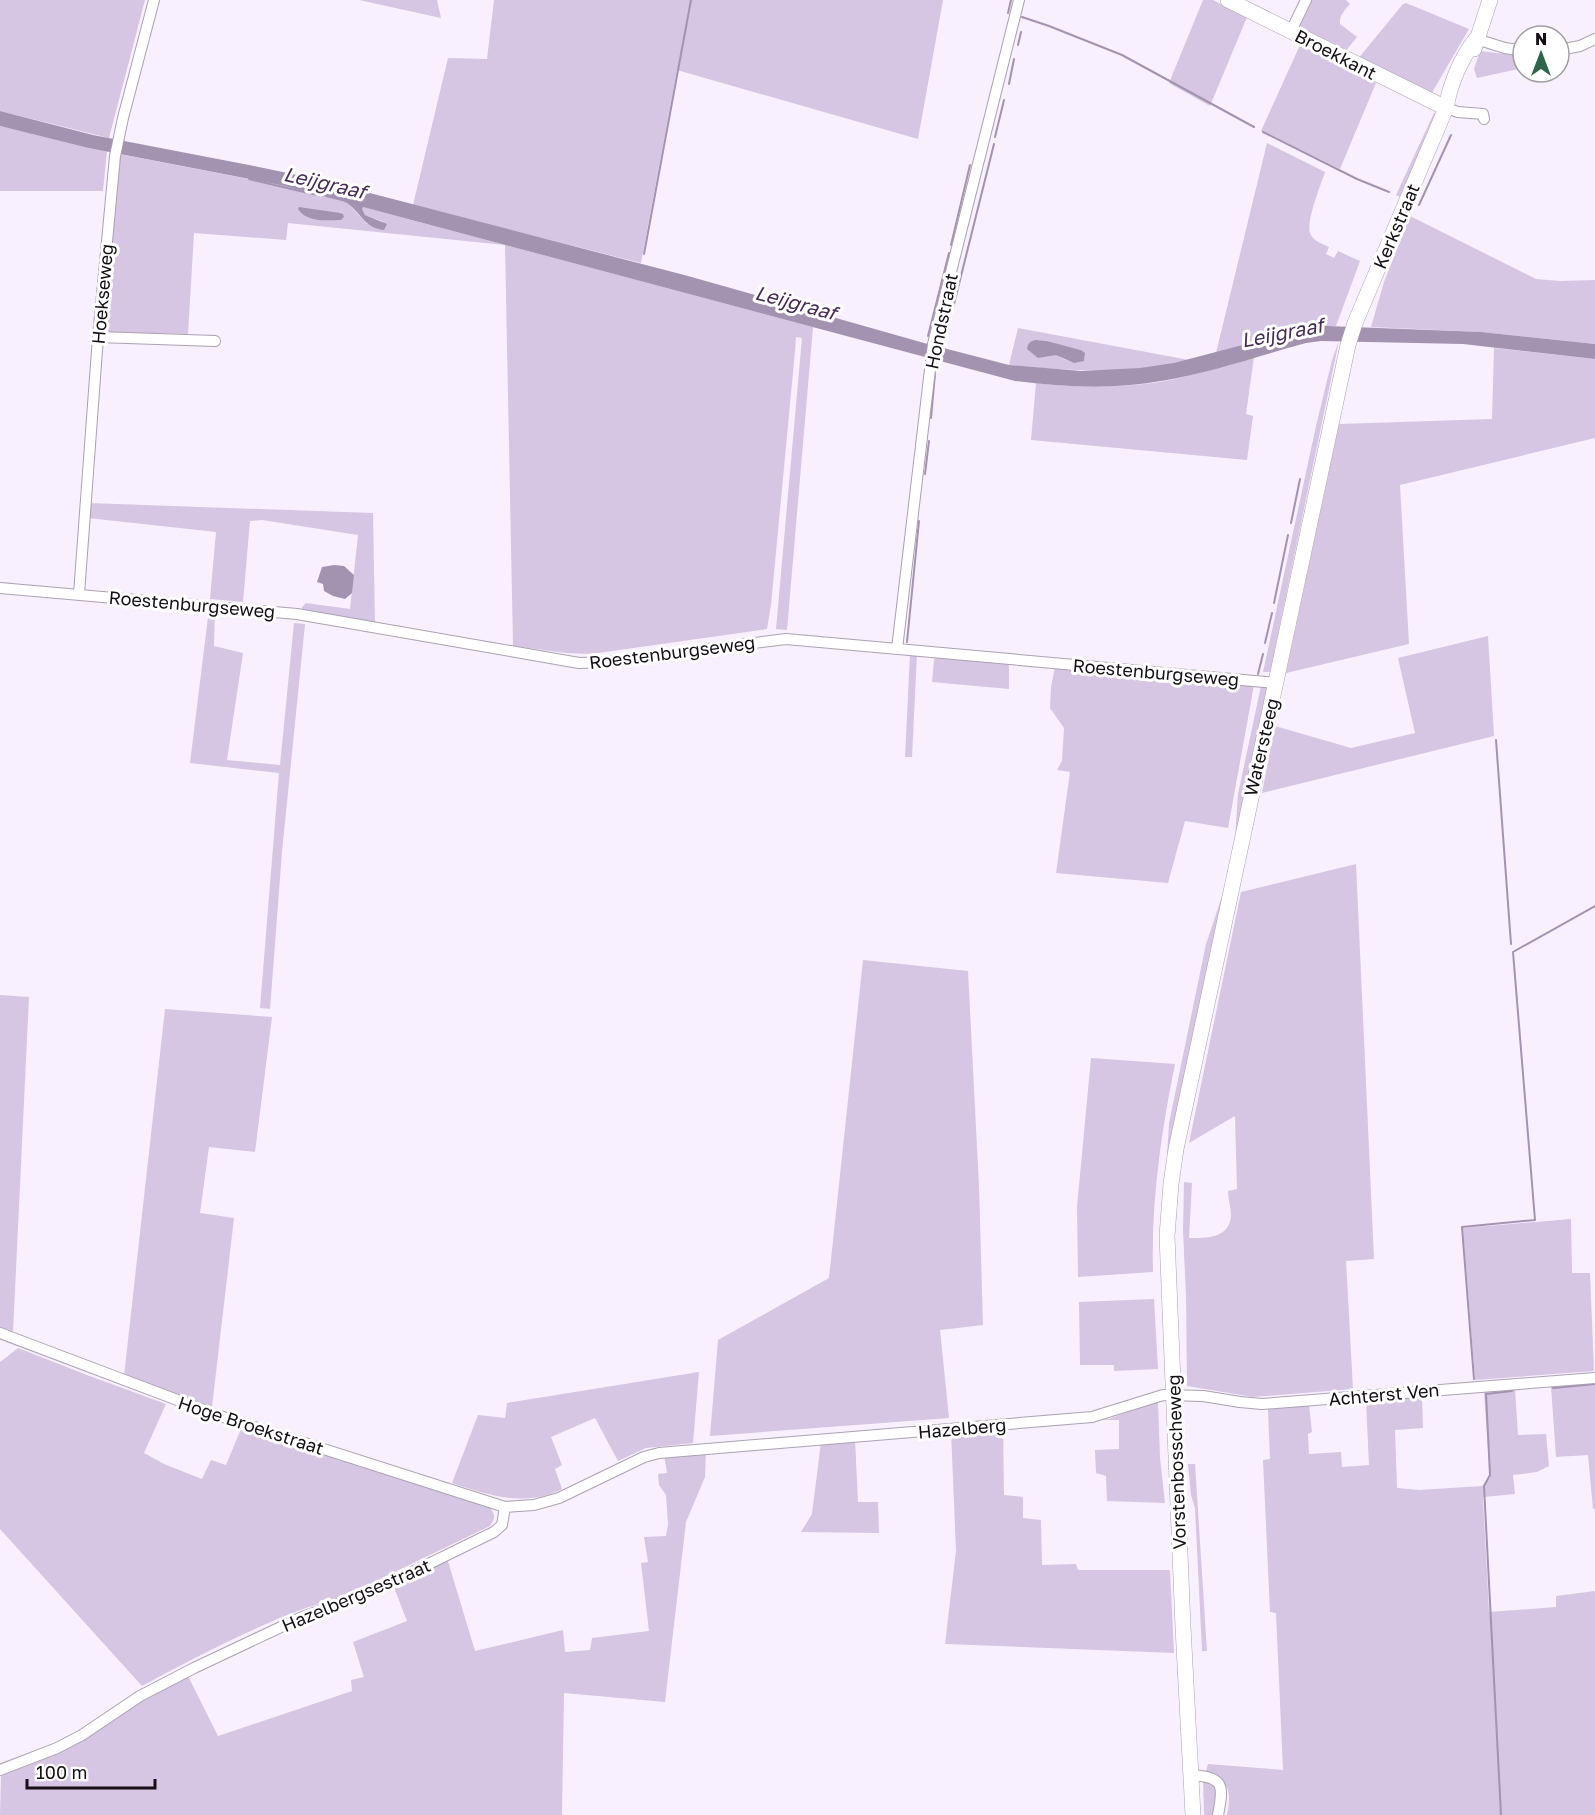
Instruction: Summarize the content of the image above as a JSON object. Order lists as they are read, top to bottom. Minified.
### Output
{"streets":{"street":["Broekkant","Kerkstraat","Hoekseweg","Hondstraat","Roestenburgseweg","Watersteeg","Achterst Ven","Hoge Broekstraat","Hazelberg","Vorstenbosscheweg","Hazelbergsestraat"]},"crossings":[["Broekkant","Kerkstraat"],["Kerkstraat","Watersteeg"],["Hoekseweg","Roestenburgseweg"],["Hondstraat","Roestenburgseweg"],["Roestenburgseweg","Watersteeg"],["Watersteeg","Vorstenbosscheweg"],["Achterst Ven","Hazelberg"],["Achterst Ven","Vorstenbosscheweg"],["Hoge Broekstraat","Hazelberg"],["Hoge Broekstraat","Hazelbergsestraat"],["Hazelberg","Vorstenbosscheweg"],["Hazelberg","Hazelbergsestraat"]],"water":["Leijgraaf"],"scale_bar":"100 m","north":"top"}
